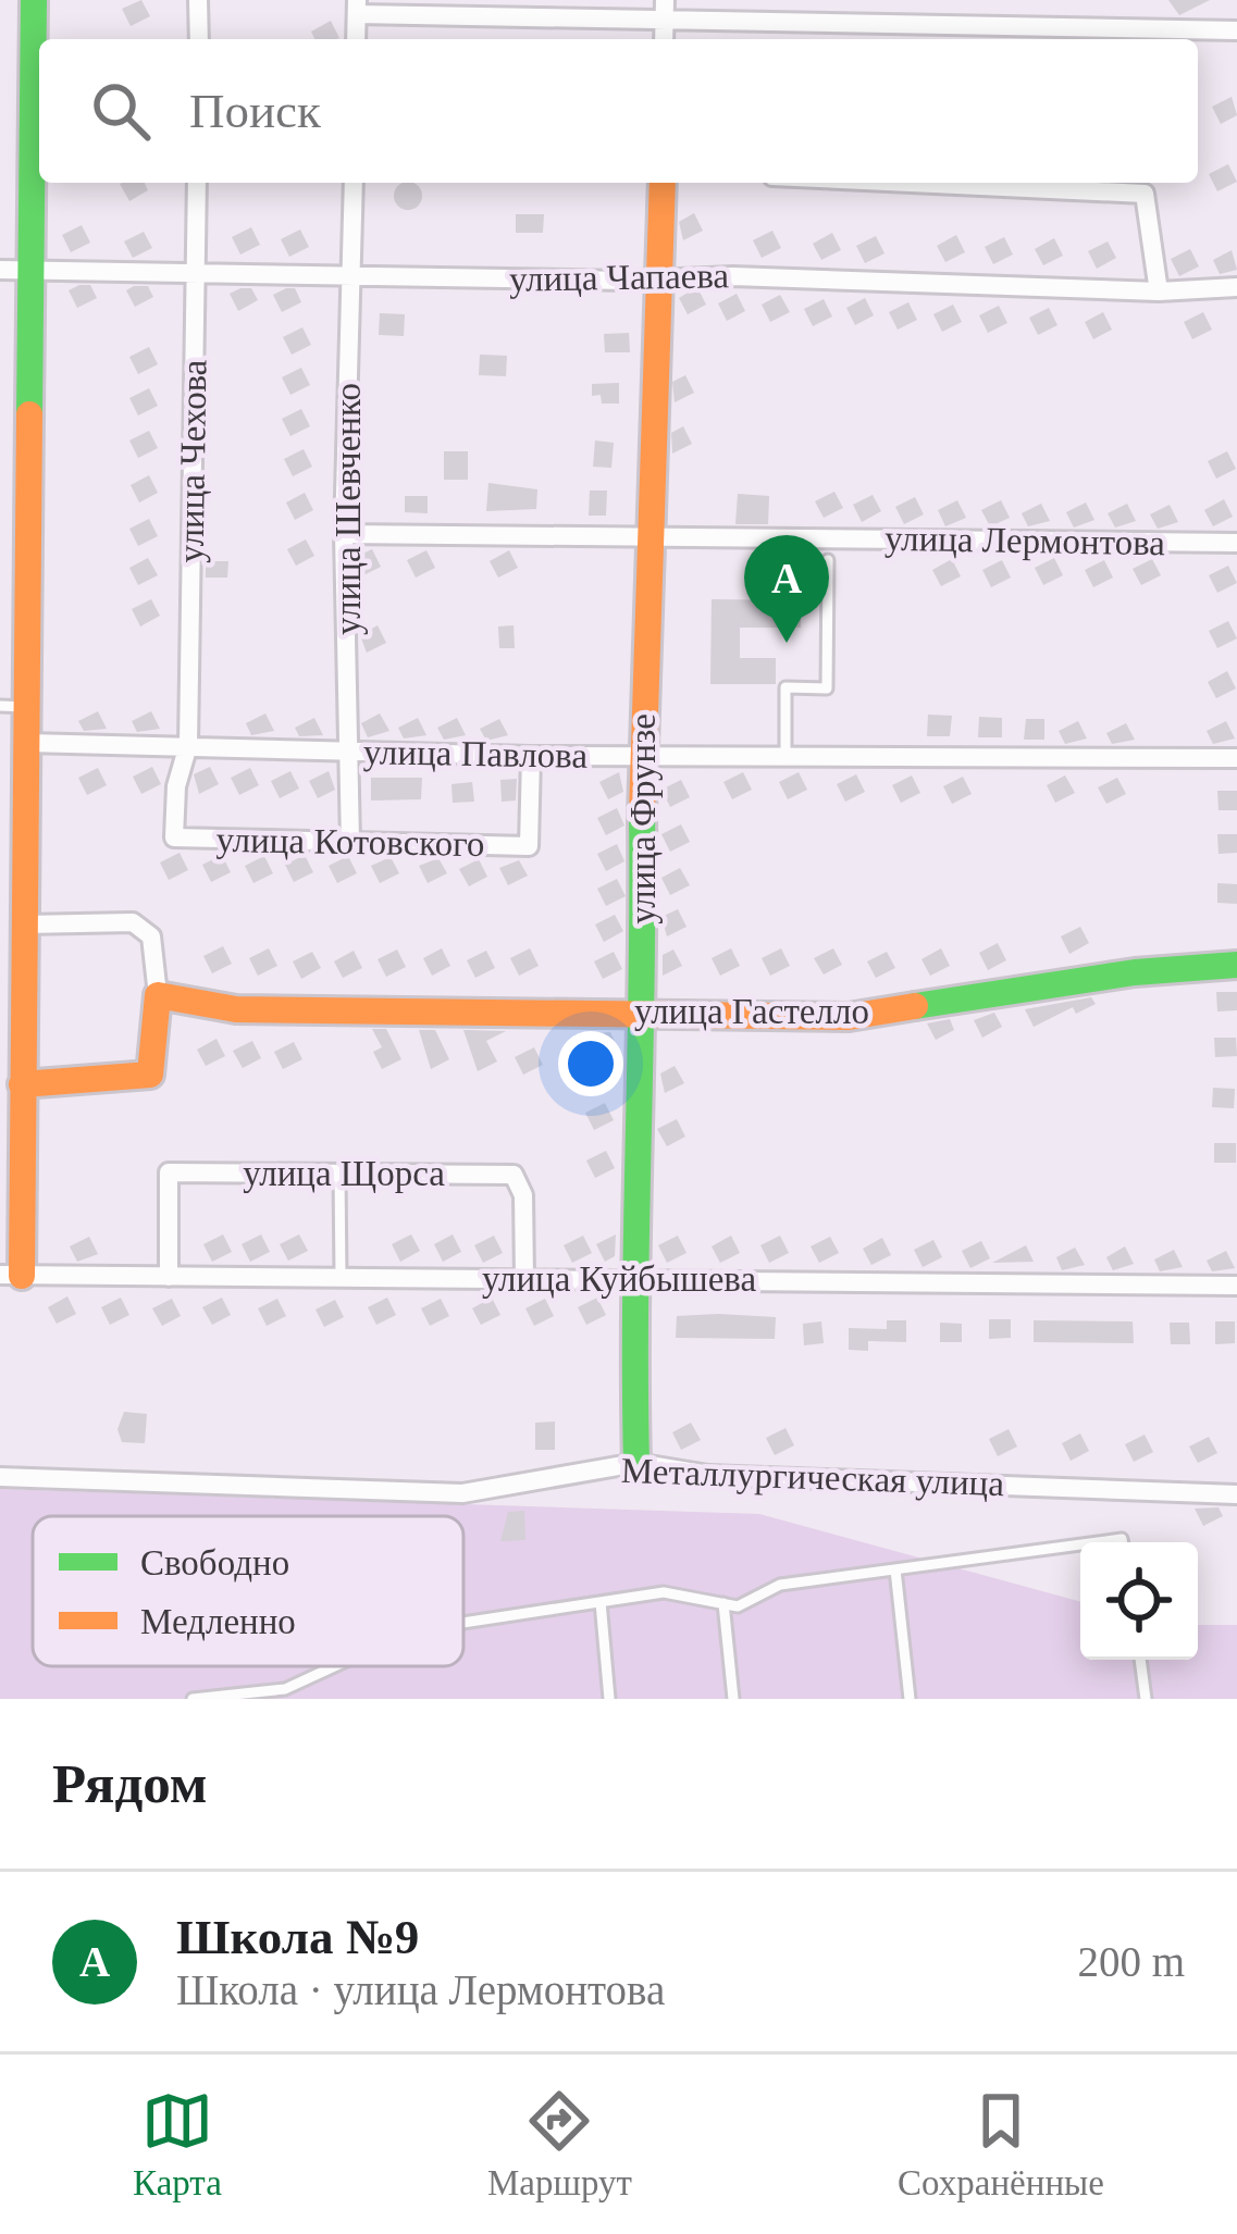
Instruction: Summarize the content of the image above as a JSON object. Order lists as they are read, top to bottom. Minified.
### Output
{"streets":{"street":["улица Чапаева","улица Чехова","улица Шевченко","улица Лермонтова","улица Павлова","улица Фрунзе","улица Котовского","улица Гастелло","улица Щорса","улица Куйбышева","Металлургическая улица"]},"crossings":[["улица Чапаева","улица Чехова"],["улица Чапаева","улица Шевченко"],["улица Чапаева","улица Фрунзе"],["улица Чехова","улица Павлова"],["улица Чехова","улица Котовского"],["улица Шевченко","улица Лермонтова"],["улица Шевченко","улица Павлова"],["улица Шевченко","улица Котовского"],["улица Лермонтова","улица Фрунзе"],["улица Павлова","улица Фрунзе"],["улица Павлова","улица Котовского"],["улица Фрунзе","улица Гастелло"],["улица Фрунзе","улица Куйбышева"],["улица Фрунзе","Металлургическая улица"],["улица Щорса","улица Куйбышева"]],"legend":["Свободно","Медленно"],"page":{"search":"Поиск","pins":"A","heading":"Рядом","list":[{"mark":"A","name":"Школа №9","note":"Школа · улица Лермонтова","value":"200 m"}],"nav":["Карта","Маршрут","Сохранённые"]}}
